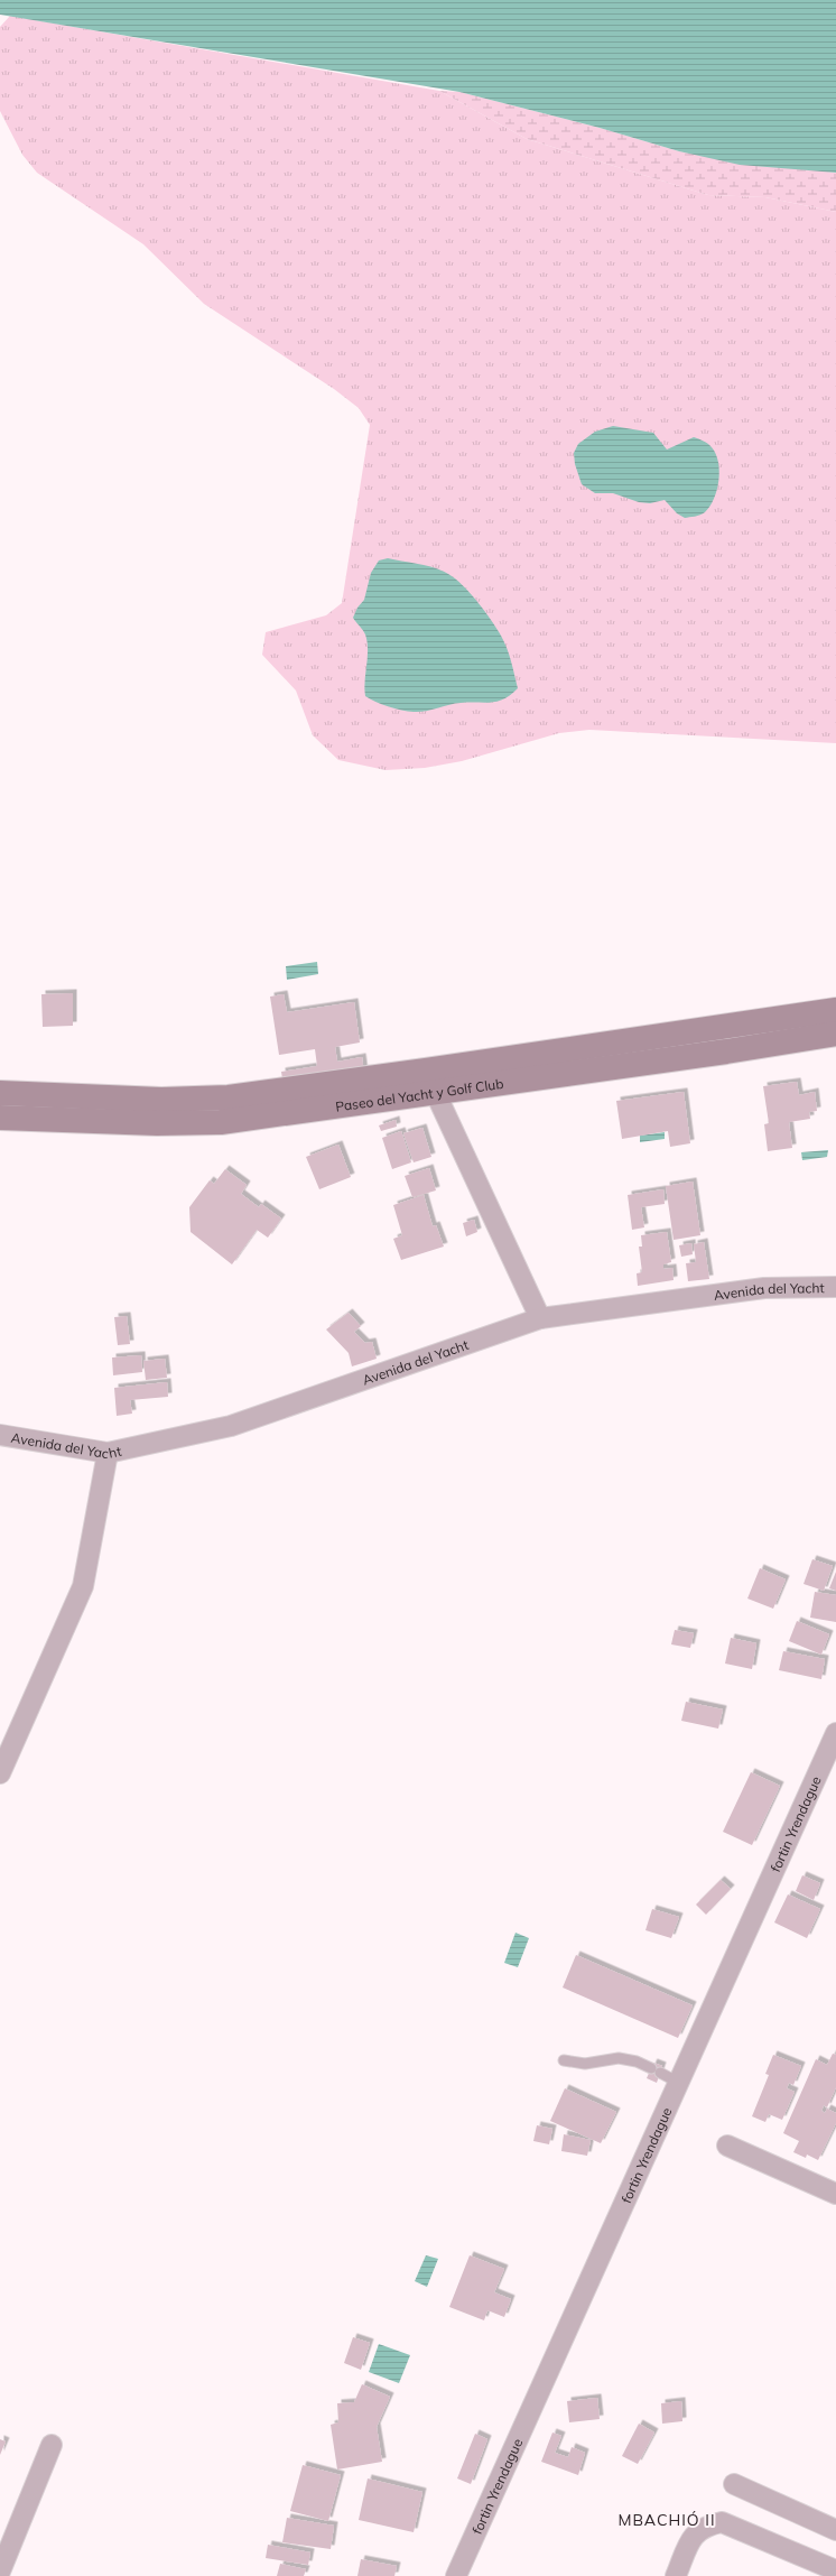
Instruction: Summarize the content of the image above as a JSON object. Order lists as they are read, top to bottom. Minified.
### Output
{"streets":{"main road":["Paseo del Yacht y Golf Club"],"street":["Avenida del Yacht","fortin Yrendague"]},"districts":["MBACHIÓ II"]}
